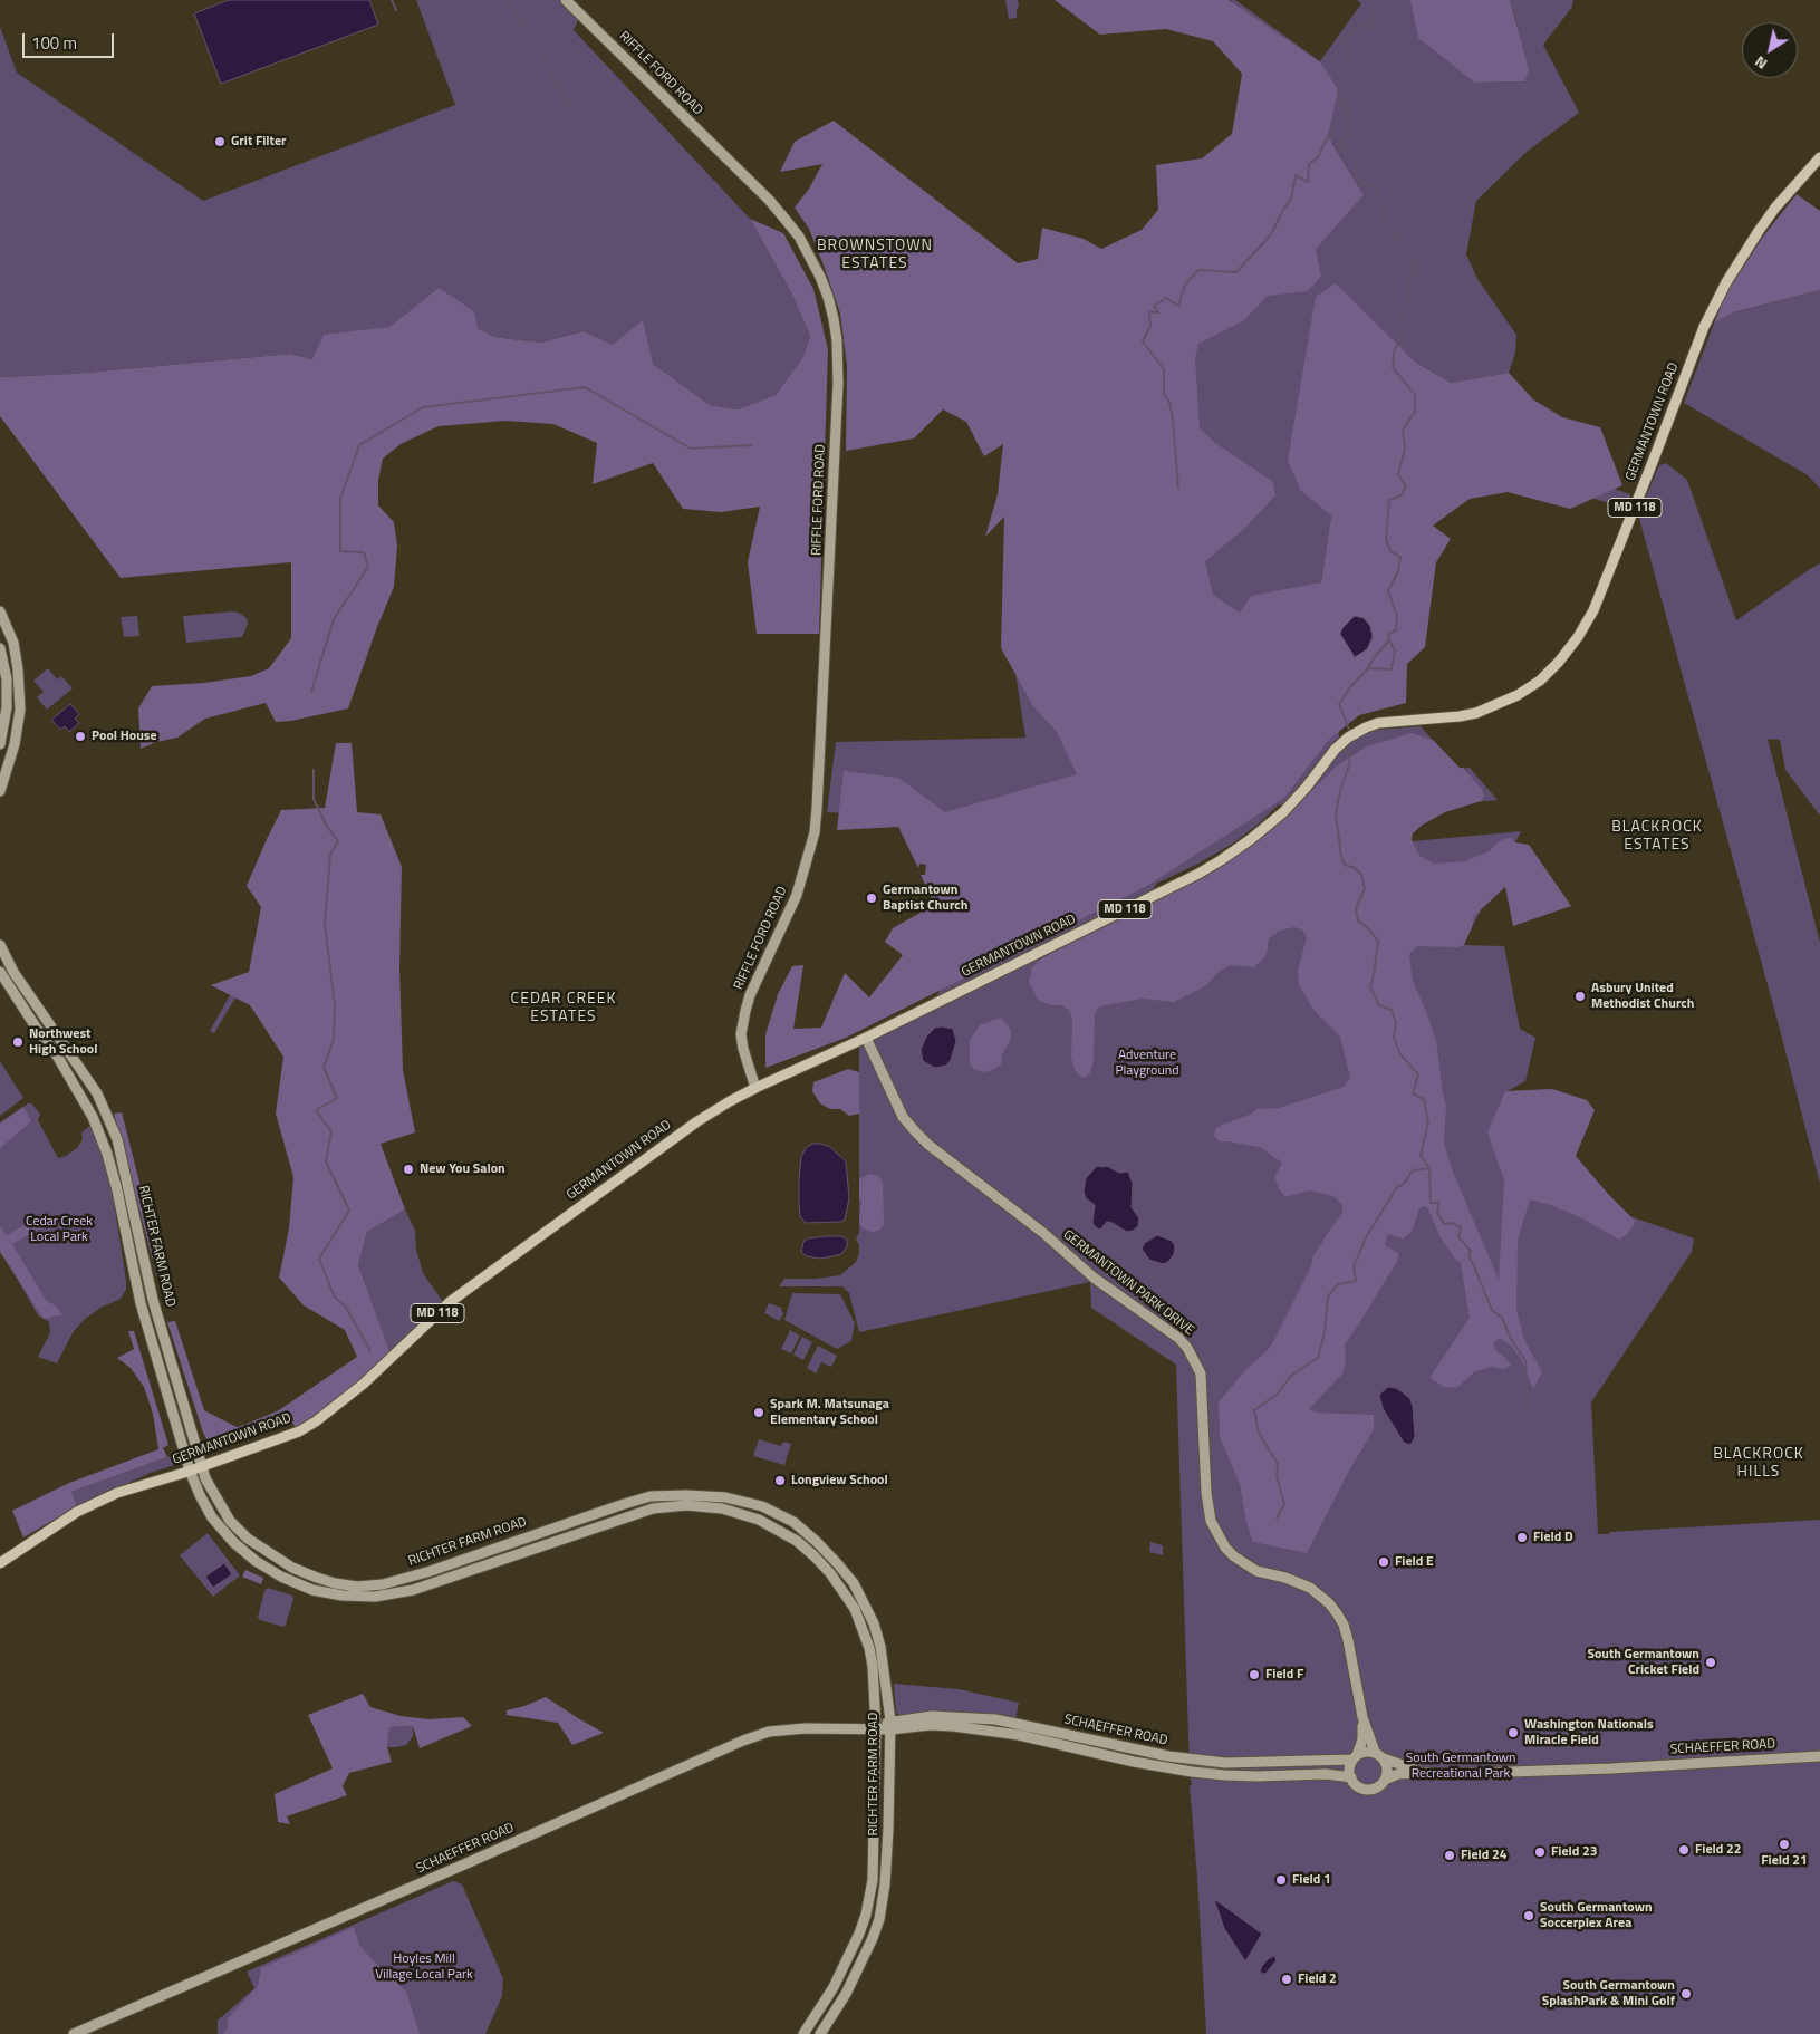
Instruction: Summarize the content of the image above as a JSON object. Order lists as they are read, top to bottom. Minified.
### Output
{"streets":{"main road":["GERMANTOWN ROAD","MD 118"],"street":["RIFFLE FORD ROAD","RICHTER FARM ROAD","GERMANTOWN PARK DRIVE","SCHAEFFER ROAD"]},"crossings":[["RIFFLE FORD ROAD","GERMANTOWN ROAD"],["GERMANTOWN ROAD","RICHTER FARM ROAD"],["GERMANTOWN ROAD","GERMANTOWN PARK DRIVE"],["RICHTER FARM ROAD","SCHAEFFER ROAD"],["GERMANTOWN PARK DRIVE","SCHAEFFER ROAD"]],"districts":["BROWNSTOWN ESTATES","BLACKROCK ESTATES","CEDAR CREEK ESTATES","BLACKROCK HILLS"],"parks":["Adventure Playground","Cedar Creek Local Park","South Germantown Recreational Park","Hoyles Mill Village Local Park"],"places":["Grit Filter","Pool House","Germantown Baptist Church","Asbury United Methodist Church","Northwest High School","New You Salon","Spark M. Matsunaga Elementary School","Longview School","Field D","Field E","South Germantown Cricket Field","Field F","Washington Nationals Miracle Field","Field 21","Field 22","Field 23","Field 24","Field 1","South Germantown Soccerplex Area","Field 2","South Germantown SplashPark & Mini Golf"],"scale_bar":"100 m","north":"bottom left"}
